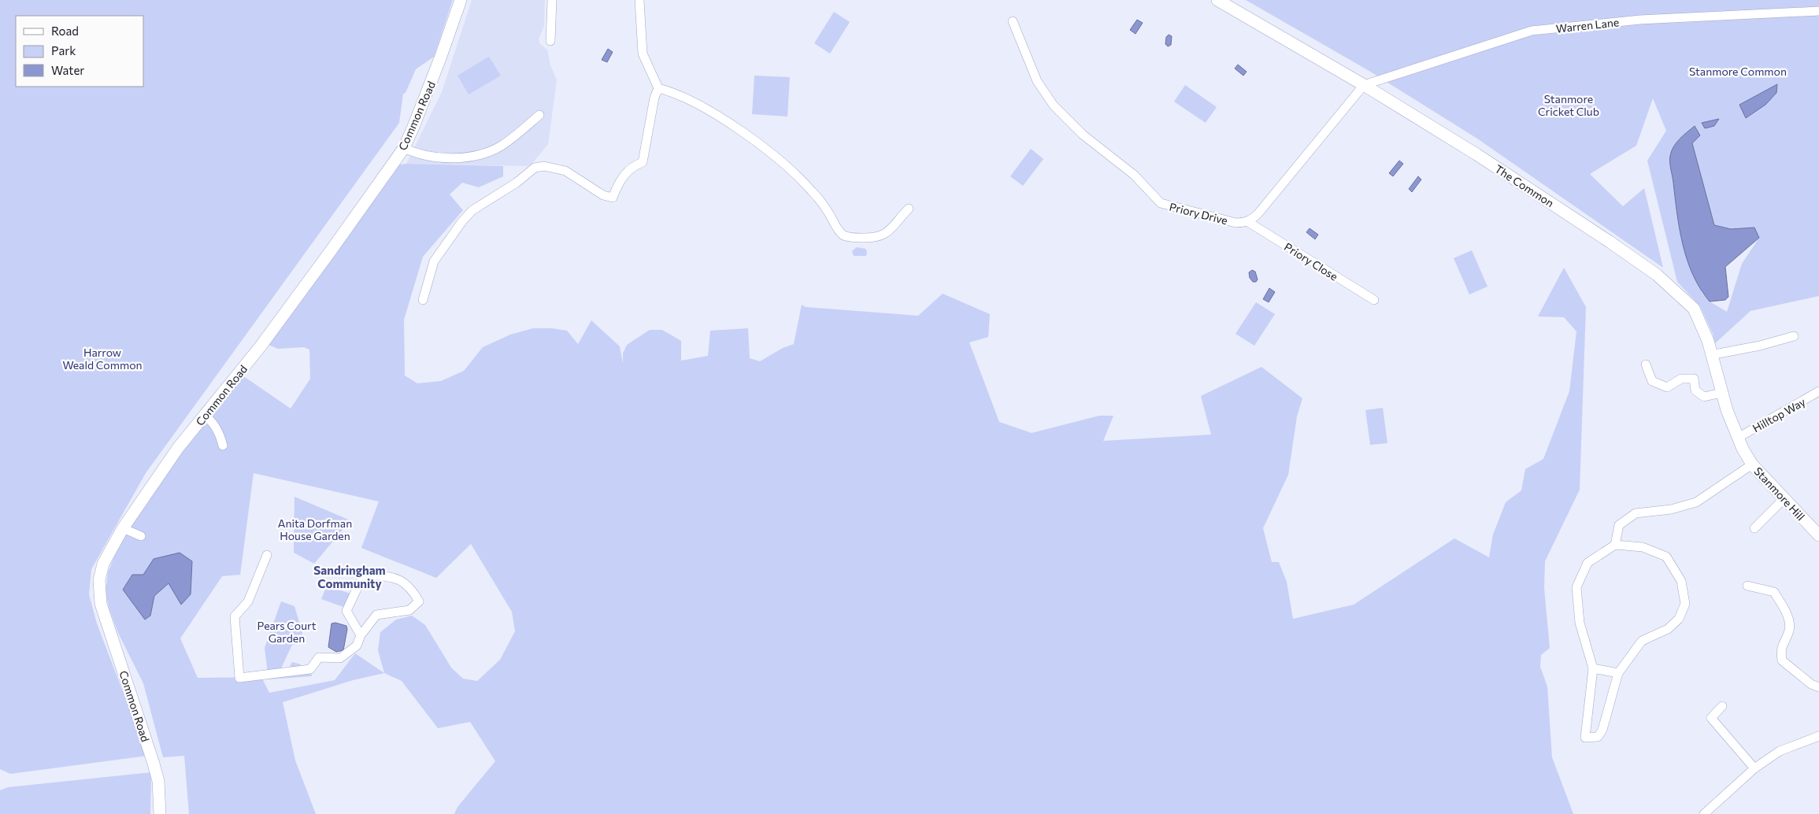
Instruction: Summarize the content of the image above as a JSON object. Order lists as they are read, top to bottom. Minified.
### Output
{"streets":{"main road":["Common Road","The Common","Stanmore Hill"],"street":["Warren Lane","Priory Drive","Priory Close","Hilltop Way"]},"crossings":[["Warren Lane","The Common"],["The Common","Hilltop Way"],["The Common","Stanmore Hill"],["Priory Drive","Priory Close"]],"districts":["Sandringham Community"],"parks":["Stanmore Common","Stanmore Cricket Club","Harrow Weald Common","Anita Dorfman House Garden","Pears Court Garden"],"legend":["Road","Park","Water"]}
